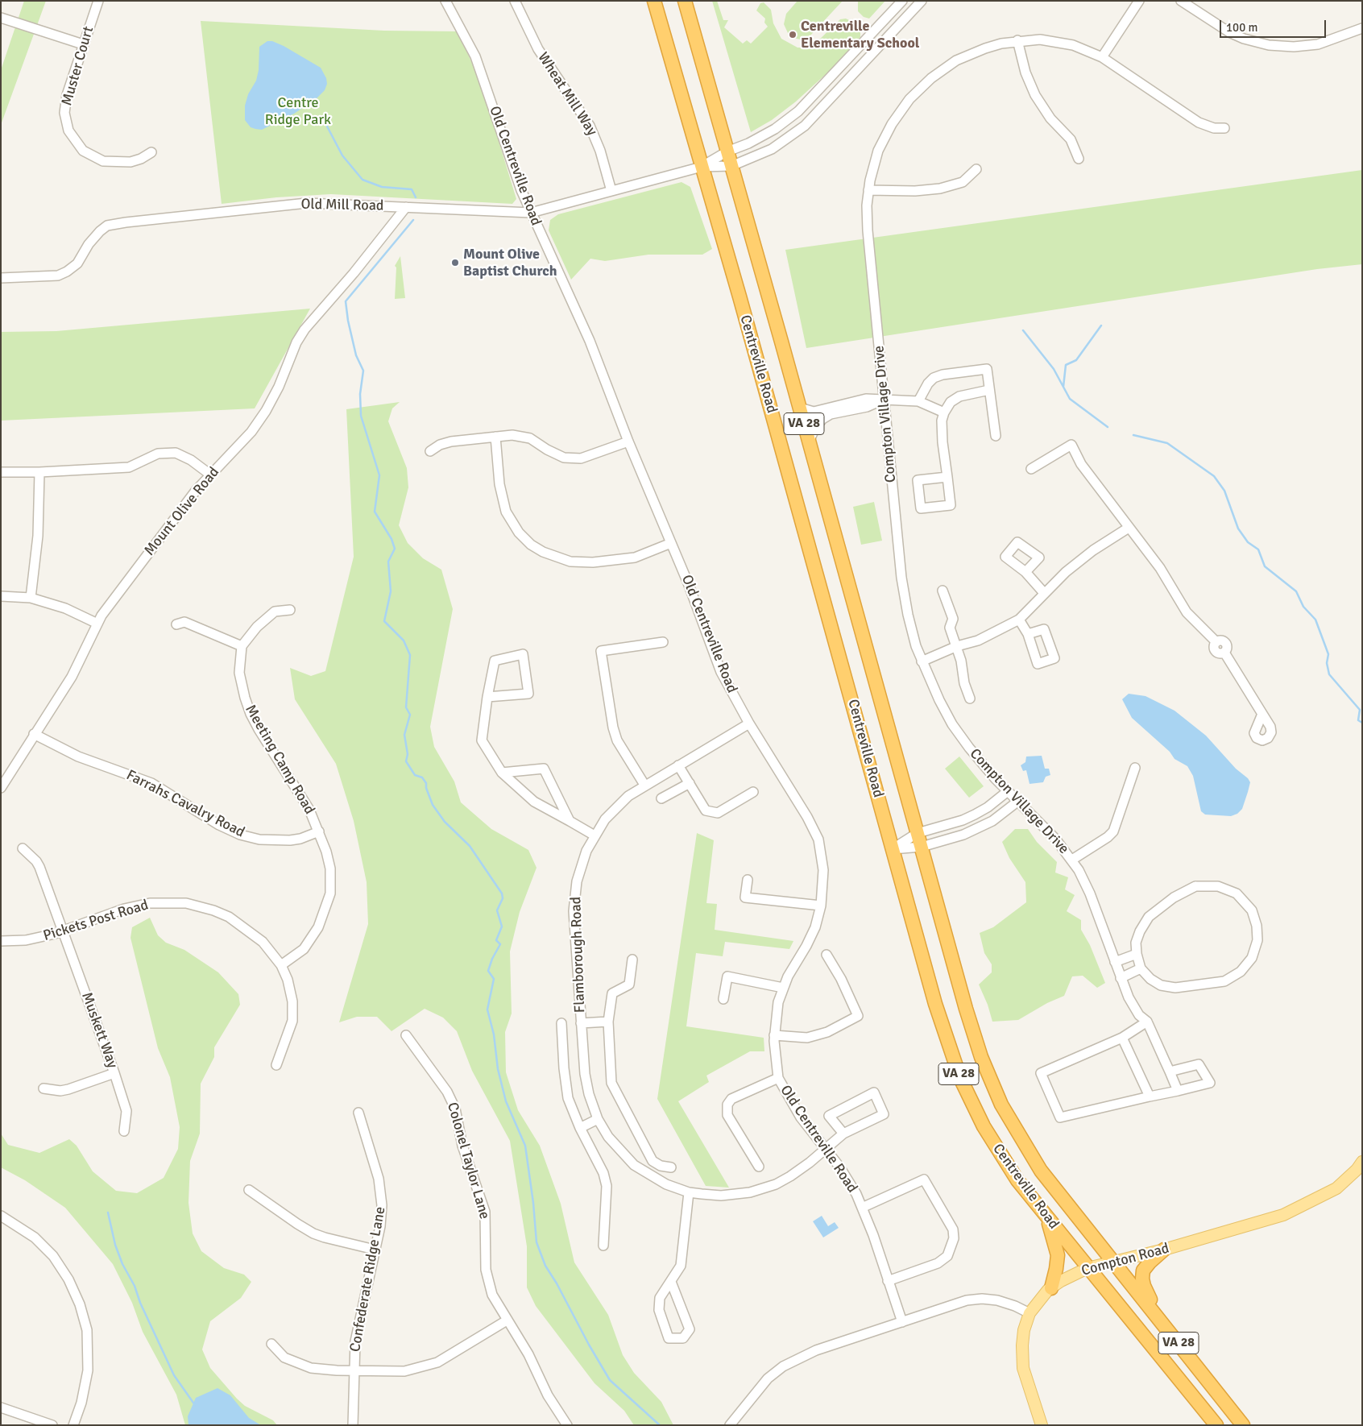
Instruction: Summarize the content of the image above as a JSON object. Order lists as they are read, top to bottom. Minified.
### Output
{"streets":{"highway":["Centreville Road","VA 28"],"main road":["Compton Road"],"street":["Muster Court","Wheat Mill Way","Old Centreville Road","Old Mill Road","Compton Village Drive","Mount Olive Road","Meeting Camp Road","Farrahs Cavalry Road","Pickets Post Road","Flamborough Road","Muskett Way","Colonel Taylor Lane","Confederate Ridge Lane"]},"crossings":[["Wheat Mill Way","Old Mill Road"],["Old Centreville Road","Old Mill Road"],["Old Centreville Road","Flamborough Road"],["Old Mill Road","Centreville Road"],["Old Mill Road","Mount Olive Road"],["Centreville Road","Compton Road"],["Mount Olive Road","Farrahs Cavalry Road"],["Meeting Camp Road","Farrahs Cavalry Road"],["Meeting Camp Road","Pickets Post Road"],["Pickets Post Road","Muskett Way"]],"parks":["Centre Ridge Park"],"places":["Centreville Elementary School","Mount Olive Baptist Church"],"scale_bar":"100 m"}
